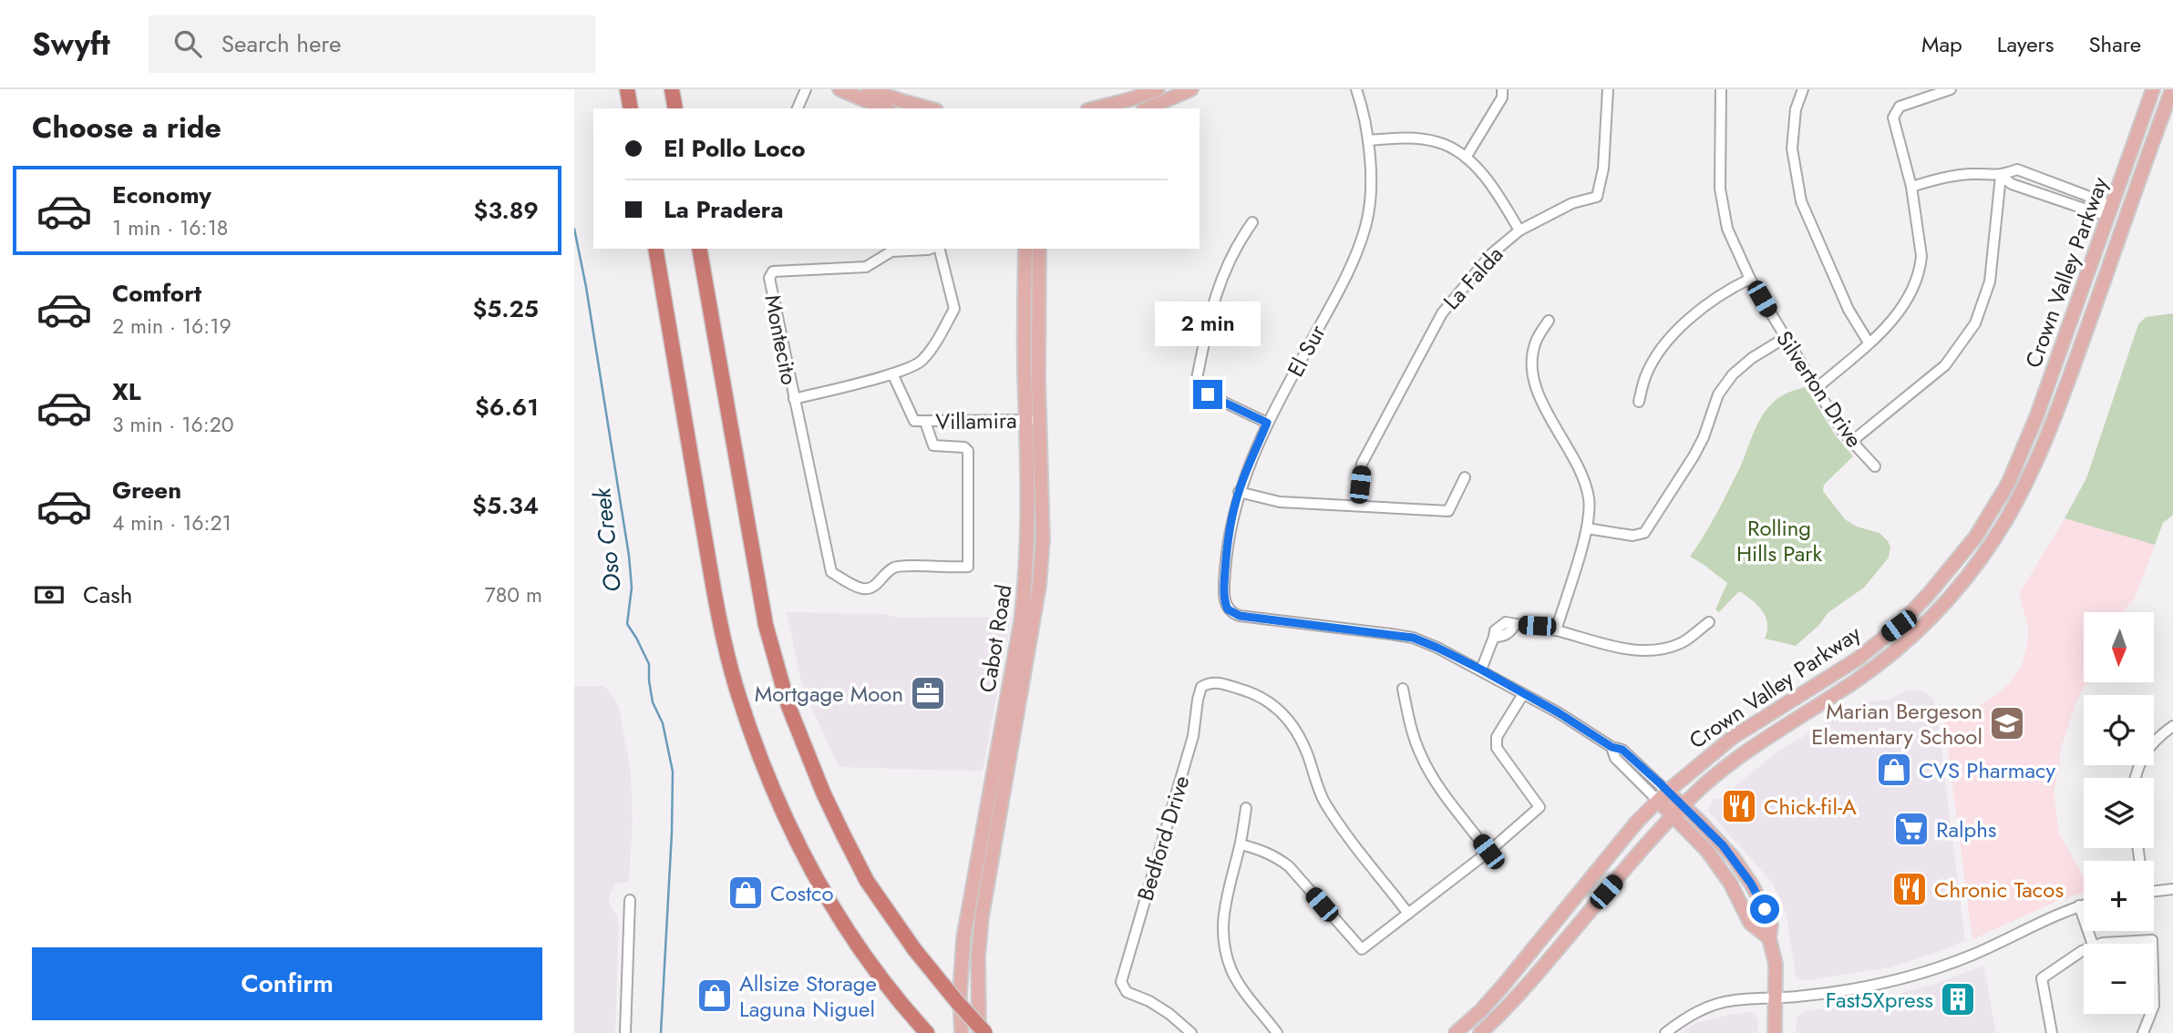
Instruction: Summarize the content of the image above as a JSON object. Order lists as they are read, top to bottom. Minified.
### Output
{"streets":{"main road":["Crown Valley Parkway","Cabot Road"],"street":["La Falda","Montecito","El Sur","Silverton Drive","Villamira","Bedford Drive"]},"crossings":[["Montecito","Villamira"],["Villamira","Cabot Road"]],"water":["Oso Creek"],"parks":["Rolling Hills Park"],"places":{"office":["Mortgage Moon"],"school or university":["Marian Bergeson Elementary School"],"shop":["CVS Pharmacy","Costco","Allsize Storage Laguna Niguel"],"restaurant":["Chick-fil-A","Chronic Tacos"],"supermarket":["Ralphs"],"building":["Fast5Xpress"]},"north":"bottom","page":{"header":"Swyft","search":"Search here","nav":["Map","Layers","Share"],"heading":"Choose a ride","banner":["El Pollo Loco","La Pradera"],"list":[{"name":"Economy","note":"1 min · 16:18","value":"$3.89"},{"name":"Comfort","note":"2 min · 16:19","value":"$5.25"},{"name":"XL","note":"3 min · 16:20","value":"$6.61"},{"name":"Green","note":"4 min · 16:21","value":"$5.34"}],"bubble":"2 min","pay":["Cash","780 m"],"map_buttons":["+","−"],"buttons":"Confirm"}}
